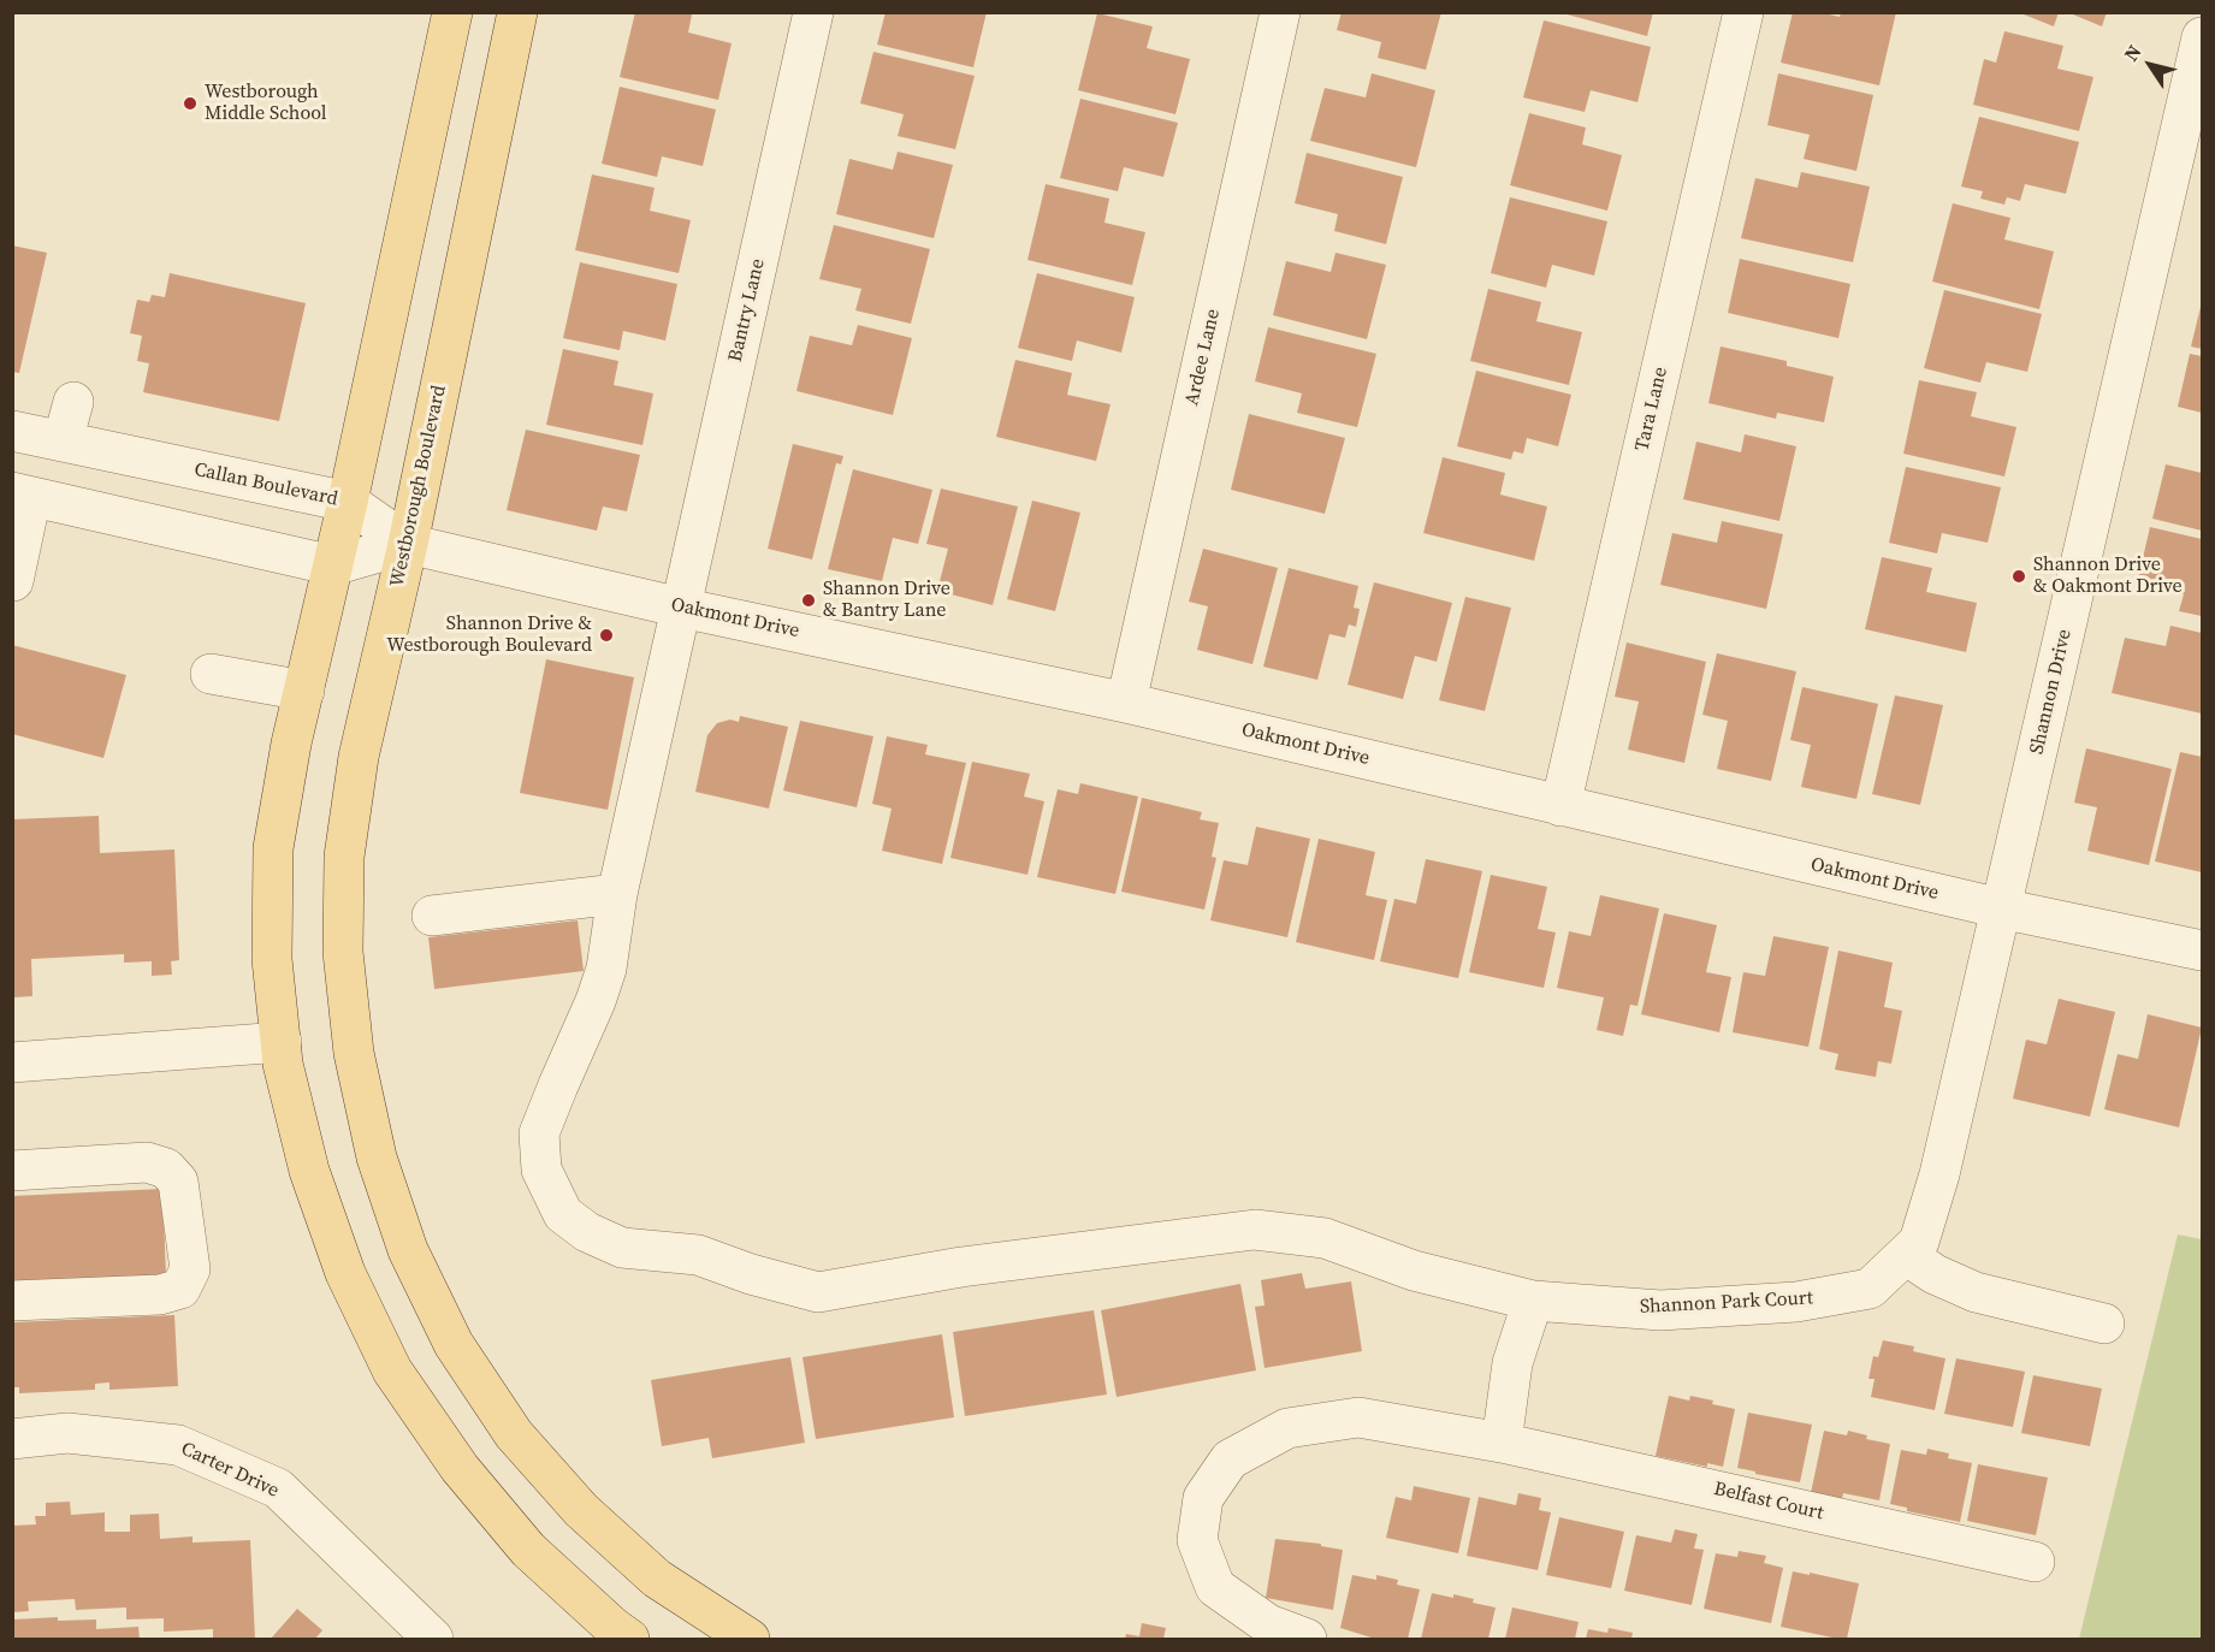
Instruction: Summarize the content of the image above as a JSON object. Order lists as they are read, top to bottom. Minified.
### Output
{"streets":{"main road":["Westborough Boulevard"],"street":["Bantry Lane","Ardee Lane","Tara Lane","Callan Boulevard","Oakmont Drive","Shannon Drive","Shannon Park Court","Carter Drive","Belfast Court"]},"crossings":[["Bantry Lane","Oakmont Drive"],["Bantry Lane","Shannon Park Court"],["Ardee Lane","Oakmont Drive"],["Tara Lane","Oakmont Drive"],["Callan Boulevard","Westborough Boulevard"],["Callan Boulevard","Oakmont Drive"],["Westborough Boulevard","Oakmont Drive"],["Oakmont Drive","Shannon Drive"],["Shannon Drive","Shannon Park Court"]],"places":["Westborough Middle School","Shannon Drive & Oakmont Drive","Shannon Drive & Bantry Lane","Shannon Drive & Westborough Boulevard"],"north":"top left"}
